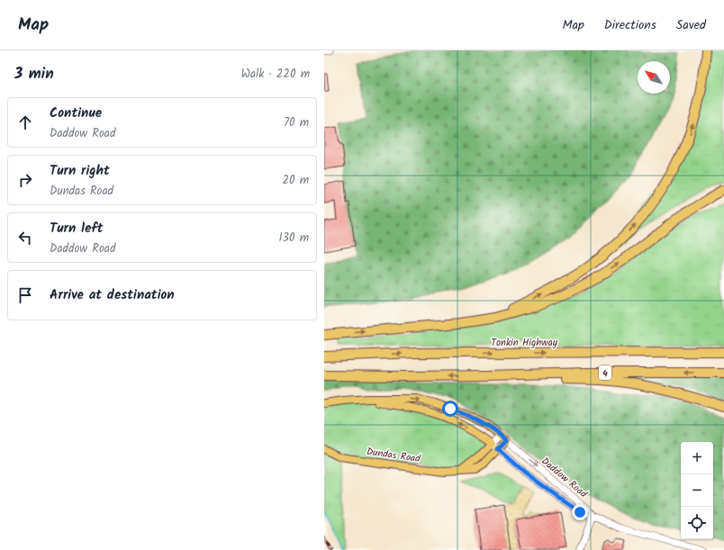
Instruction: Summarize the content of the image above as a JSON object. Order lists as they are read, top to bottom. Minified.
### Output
{"streets":{"highway":["Tonkin Highway","4"],"main road":["Dundas Road","Daddow Road"]},"crossings":[["Dundas Road","Daddow Road"]],"north":"top left","page":{"header":"Map","nav":["Map","Directions","Saved"],"heading":["3 min","Walk · 220 m"],"list":[["Continue","Daddow Road","70 m"],["Turn right","Dundas Road","20 m"],["Turn left","Daddow Road","130 m"],"Arrive at destination"],"map_buttons":["+","−"]}}
